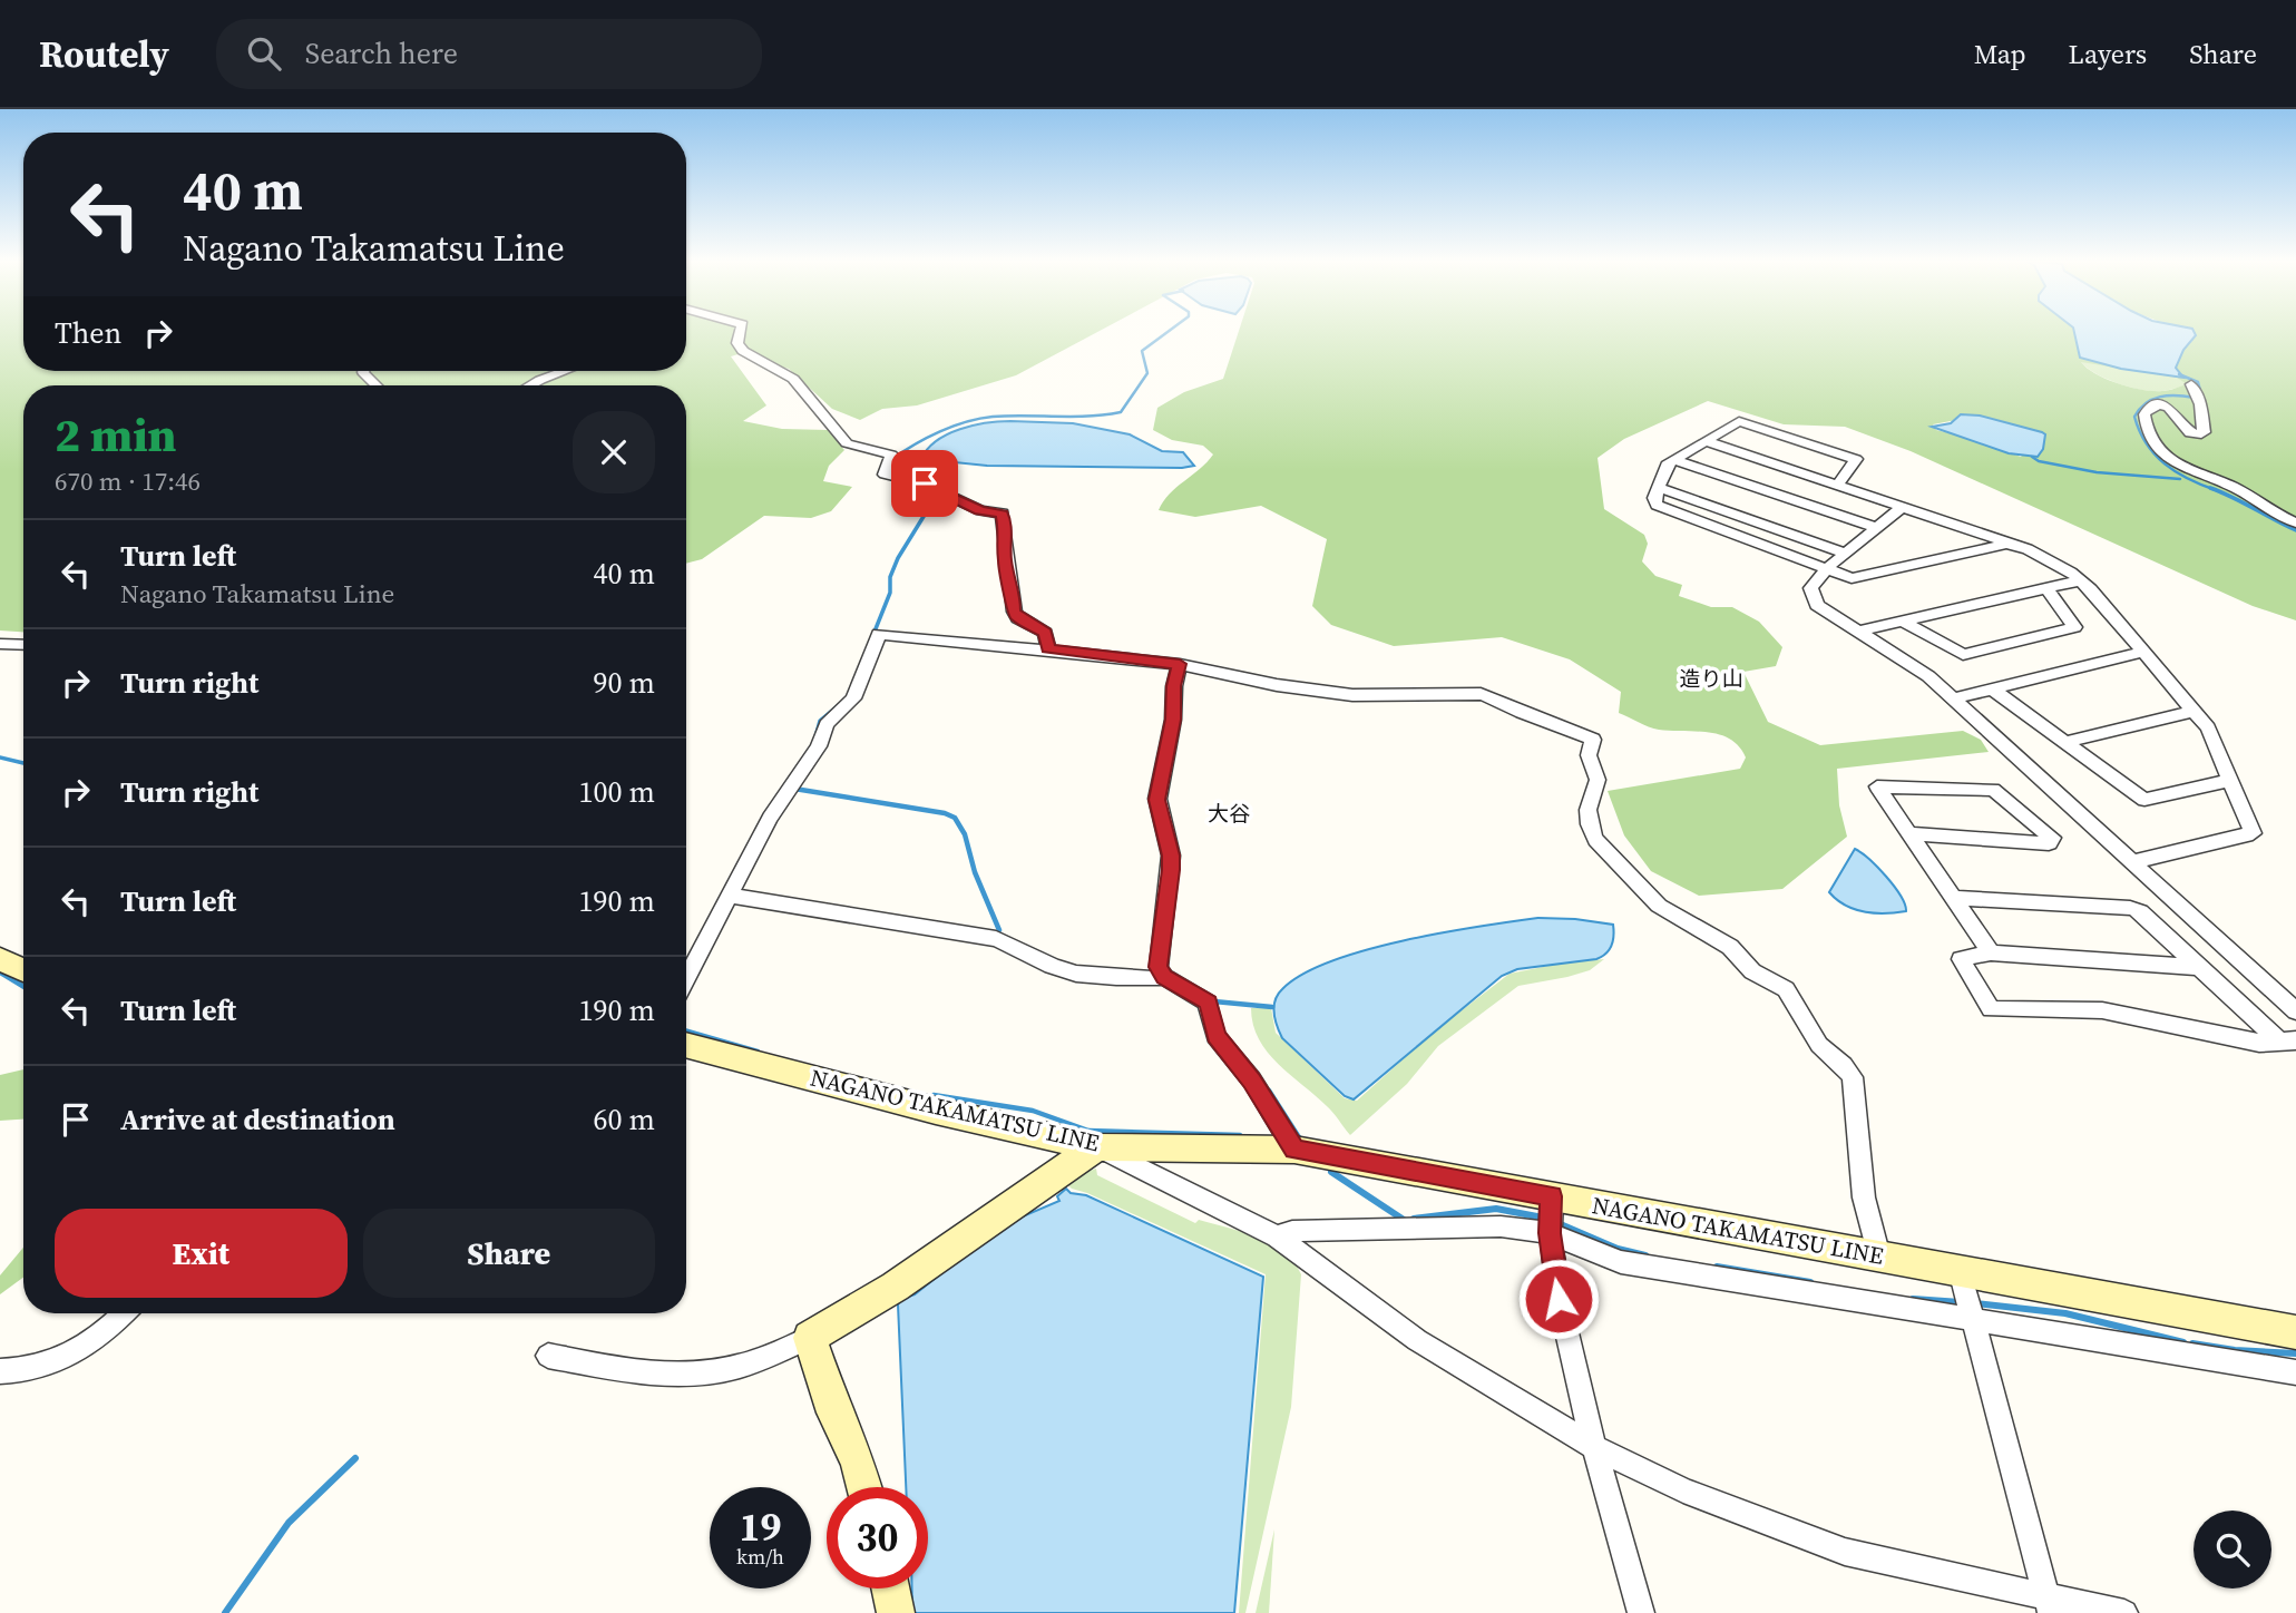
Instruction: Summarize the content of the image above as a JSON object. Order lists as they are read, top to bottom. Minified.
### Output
{"streets":{"main road":["NAGANO TAKAMATSU LINE"]},"districts":["造り山","大谷"],"page":{"header":"Routely","search":"Search here","nav":["Map","Layers","Share"],"turn":["40 m","Nagano Takamatsu Line"],"then":"Then","heading":["2 min","670 m · 17:46"],"list":[{"name":"Turn left","note":"Nagano Takamatsu Line","value":"40 m"},{"name":"Turn right","value":"90 m"},{"name":"Turn right","value":"100 m"},{"name":"Turn left","value":"190 m"},{"name":"Turn left","value":"190 m"},{"name":"Arrive at destination","value":"60 m"}],"buttons":["Exit","Share"],"speed":"19 km/h","limit":"30"}}
